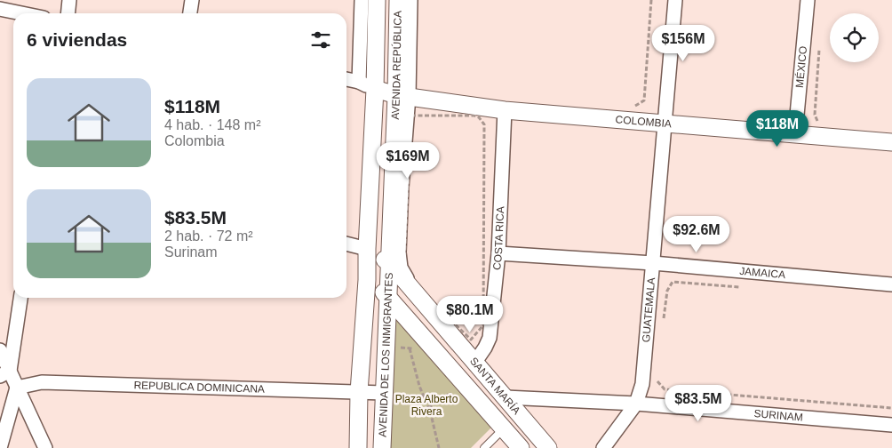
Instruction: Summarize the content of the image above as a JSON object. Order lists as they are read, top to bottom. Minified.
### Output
{"streets":{"street":["AVENIDA REPÚBLICA","MÉXICO","COLOMBIA","COSTA RICA","JAMAICA","GUATEMALA","AVENIDA DE LOS INMIGRANTES","SANTA MARÍA","REPUBLICA DOMINICANA","SURINAM"]},"crossings":[["AVENIDA REPÚBLICA","COLOMBIA"],["AVENIDA REPÚBLICA","AVENIDA DE LOS INMIGRANTES"],["AVENIDA REPÚBLICA","SANTA MARÍA"],["MÉXICO","COLOMBIA"],["COLOMBIA","COSTA RICA"],["COLOMBIA","GUATEMALA"],["COSTA RICA","JAMAICA"],["COSTA RICA","SANTA MARÍA"],["JAMAICA","GUATEMALA"],["GUATEMALA","SURINAM"],["AVENIDA DE LOS INMIGRANTES","SANTA MARÍA"],["AVENIDA DE LOS INMIGRANTES","REPUBLICA DOMINICANA"],["SANTA MARÍA","SURINAM"]],"parks":["Plaza Alberto Rivera"],"page":{"heading":"6 viviendas","price":["$156M","$118M","$169M","$92.6M","$80.1M","$83.5M"],"list":[{"name":"$118M","note":"4 hab. · 148 m² · Colombia"},{"name":"$83.5M","note":"2 hab. · 72 m² · Surinam"}]}}
